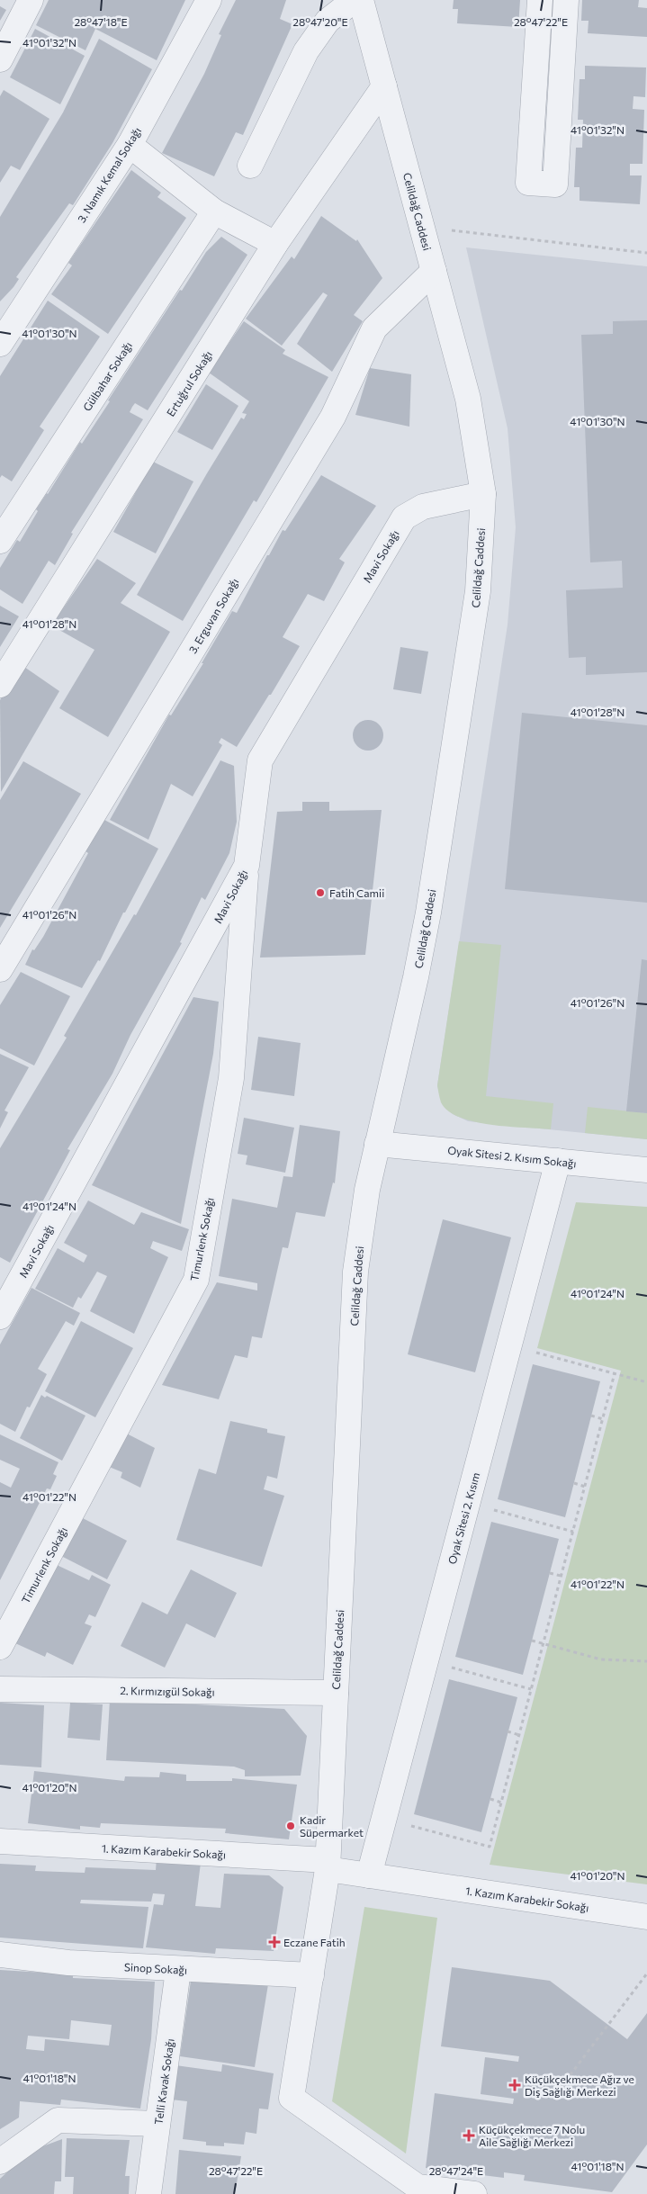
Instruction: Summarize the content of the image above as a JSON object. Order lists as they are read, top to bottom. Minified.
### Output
{"streets":{"street":["3. Namık Kemal Sokağı","Celildağ Caddesi","Gülbahar Sokağı","Ertuğrul Sokağı","Mavi Sokağı","3. Erguvan Sokağı","Oyak Sitesi 2. Kısım Sokağı","Timurlenk Sokağı","Oyak Sitesi 2. Kısım","2. Kırmızıgül Sokağı","1. Kazım Karabekir Sokağı","Sinop Sokağı","Telli Kavak Sokağı"]},"crossings":[["Celildağ Caddesi","Ertuğrul Sokağı"],["Celildağ Caddesi","Mavi Sokağı"],["Celildağ Caddesi","3. Erguvan Sokağı"],["Celildağ Caddesi","Oyak Sitesi 2. Kısım Sokağı"],["Celildağ Caddesi","2. Kırmızıgül Sokağı"],["Celildağ Caddesi","1. Kazım Karabekir Sokağı"],["Celildağ Caddesi","Sinop Sokağı"],["Mavi Sokağı","Timurlenk Sokağı"],["Oyak Sitesi 2. Kısım Sokağı","Oyak Sitesi 2. Kısım"],["Oyak Sitesi 2. Kısım","1. Kazım Karabekir Sokağı"],["Sinop Sokağı","Telli Kavak Sokağı"]],"places":{"other":["Fatih Camii","Kadir Süpermarket"],"health":["Eczane Fatih","Küçükçekmece Ağız ve Diş Sağlığı Merkezi","Küçükçekmece 7 Nolu Aile Sağlığı Merkezi"]},"coordinates":["28°47'18\"E","28°47'20\"E","28°47'22\"E","41°01'32\"N","41°01'30\"N","41°01'28\"N","41°01'26\"N","41°01'24\"N","41°01'22\"N","41°01'20\"N","41°01'18\"N","28°47'24\"E"]}
